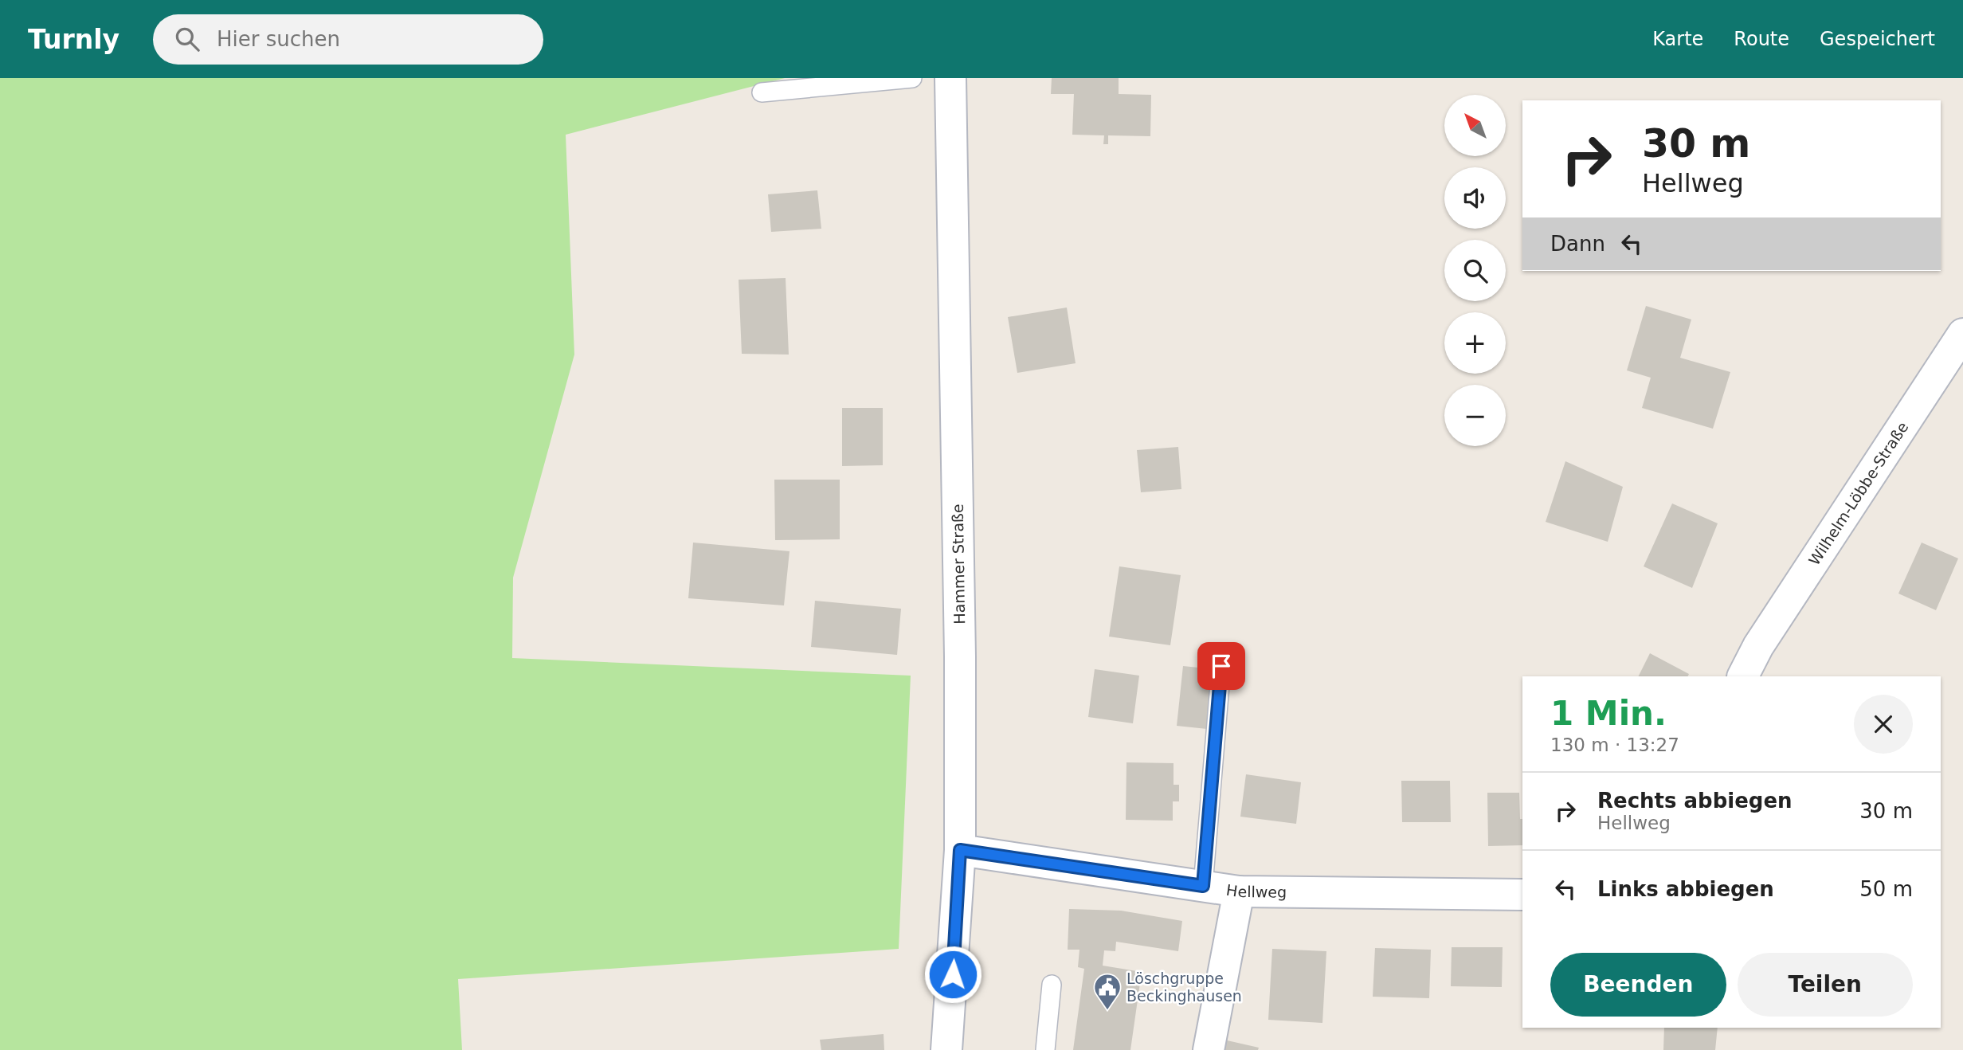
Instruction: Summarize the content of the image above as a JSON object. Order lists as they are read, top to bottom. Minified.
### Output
{"streets":{"street":["Wilhelm-Löbbe-Straße","Hammer Straße","Hellweg"]},"crossings":[["Hammer Straße","Hellweg"]],"places":{"public building":["Löschgruppe Beckinghausen"]},"north":"top left","page":{"header":"Turnly","search":"Hier suchen","nav":["Karte","Route","Gespeichert"],"map_buttons":["+","−"],"turn":["30 m","Hellweg"],"then":"Dann","heading":["1 Min.","130 m · 13:27"],"list":[{"name":"Rechts abbiegen","note":"Hellweg","value":"30 m"},{"name":"Links abbiegen","value":"50 m"}],"buttons":["Beenden","Teilen"]}}
